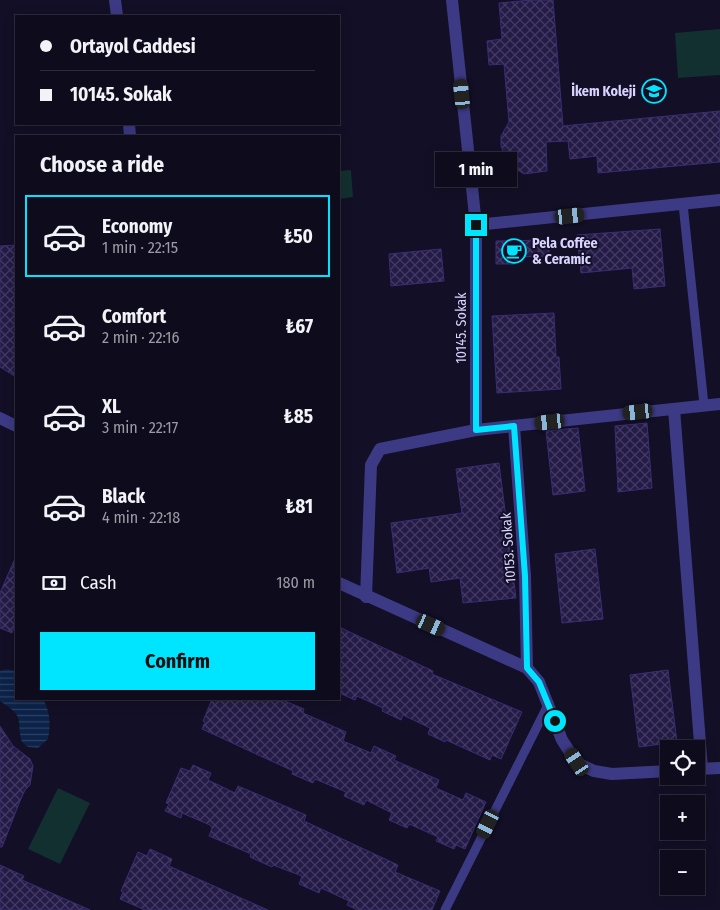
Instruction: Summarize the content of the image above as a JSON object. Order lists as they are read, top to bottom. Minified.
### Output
{"streets":{"street":["10145. Sokak","10153. Sokak"]},"places":{"school or university":["İkem Koleji"],"cafe":["Pela Coffee & Ceramic"]},"page":{"banner":["Ortayol Caddesi","10145. Sokak"],"heading":"Choose a ride","bubble":"1 min","list":[{"name":"Economy","note":"1 min · 22:15","value":"₺50"},{"name":"Comfort","note":"2 min · 22:16","value":"₺67"},{"name":"XL","note":"3 min · 22:17","value":"₺85"},{"name":"Black","note":"4 min · 22:18","value":"₺81"}],"pay":["Cash","180 m"],"buttons":"Confirm","map_buttons":["+","−"]}}
